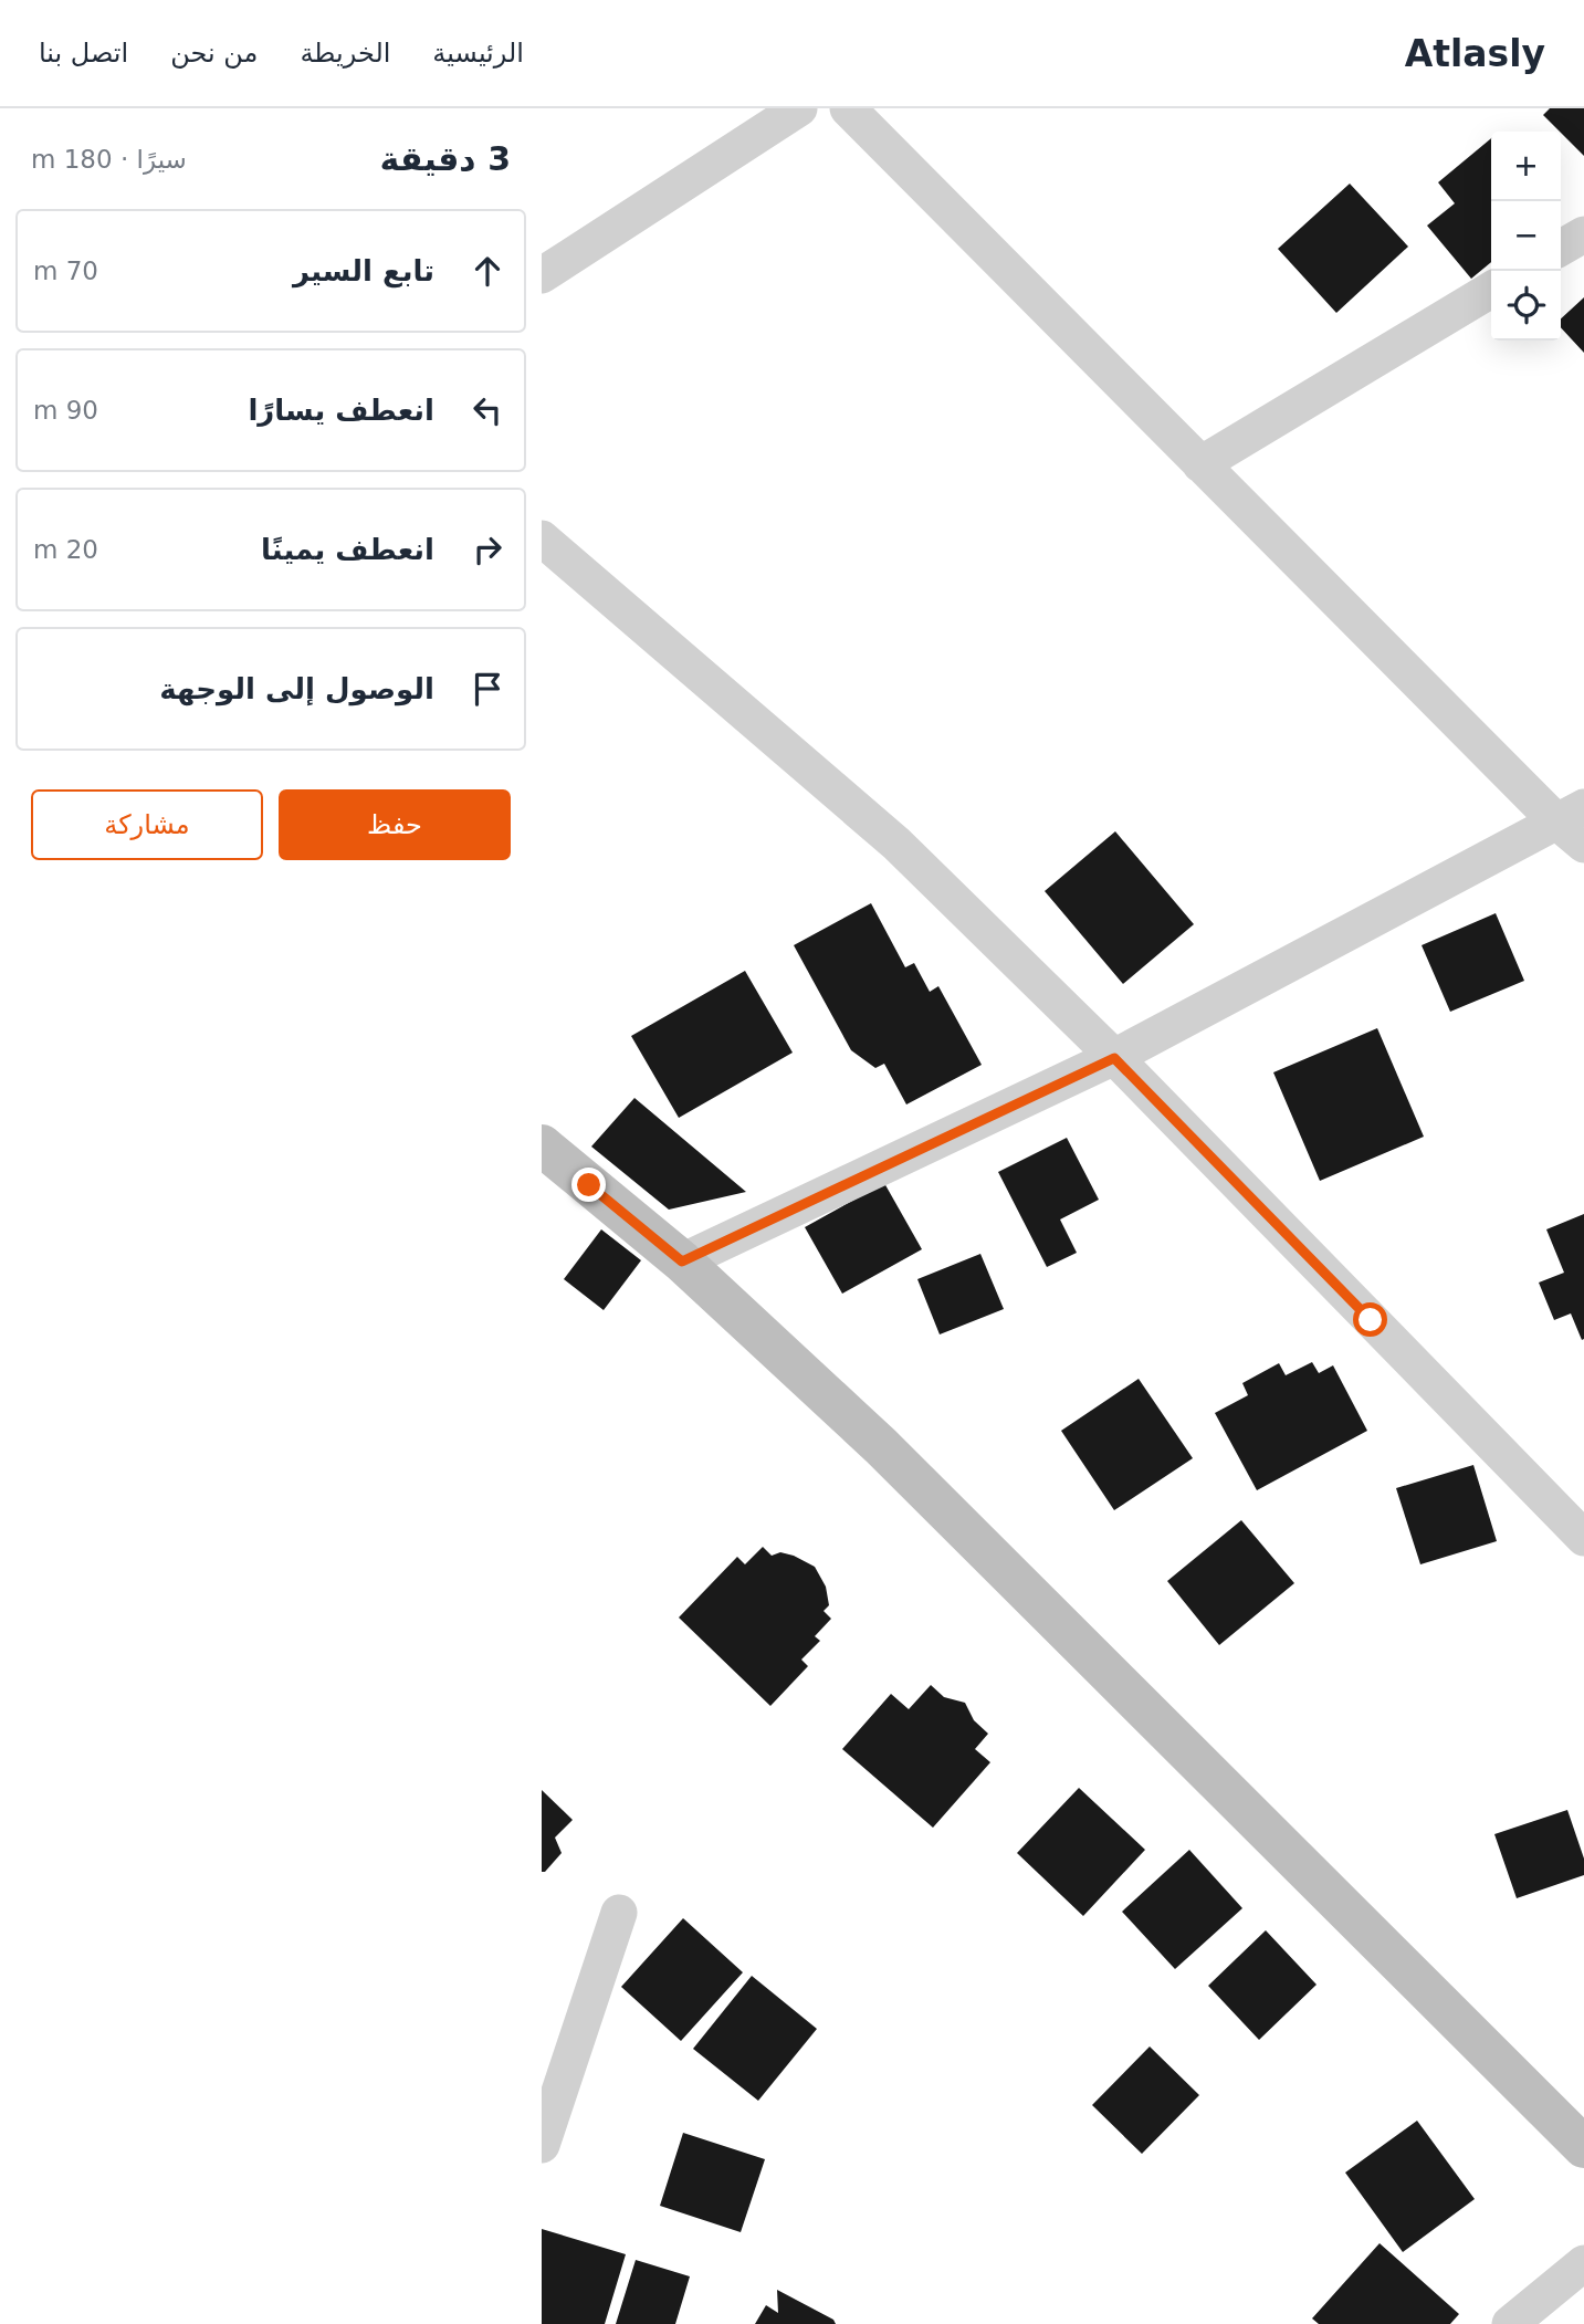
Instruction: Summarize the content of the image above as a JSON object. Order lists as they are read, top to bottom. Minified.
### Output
{"page":{"header":"Atlasly","nav":["الرئيسية","الخريطة","من نحن","اتصل بنا"],"heading":["3 دقيقة","سيرًا · 180 m"],"map_buttons":["+","−"],"list":[["تابع السير","70 m"],["انعطف يسارًا","90 m"],["انعطف يمينًا","20 m"],"الوصول إلى الوجهة"],"buttons":["حفظ","مشاركة"]}}
